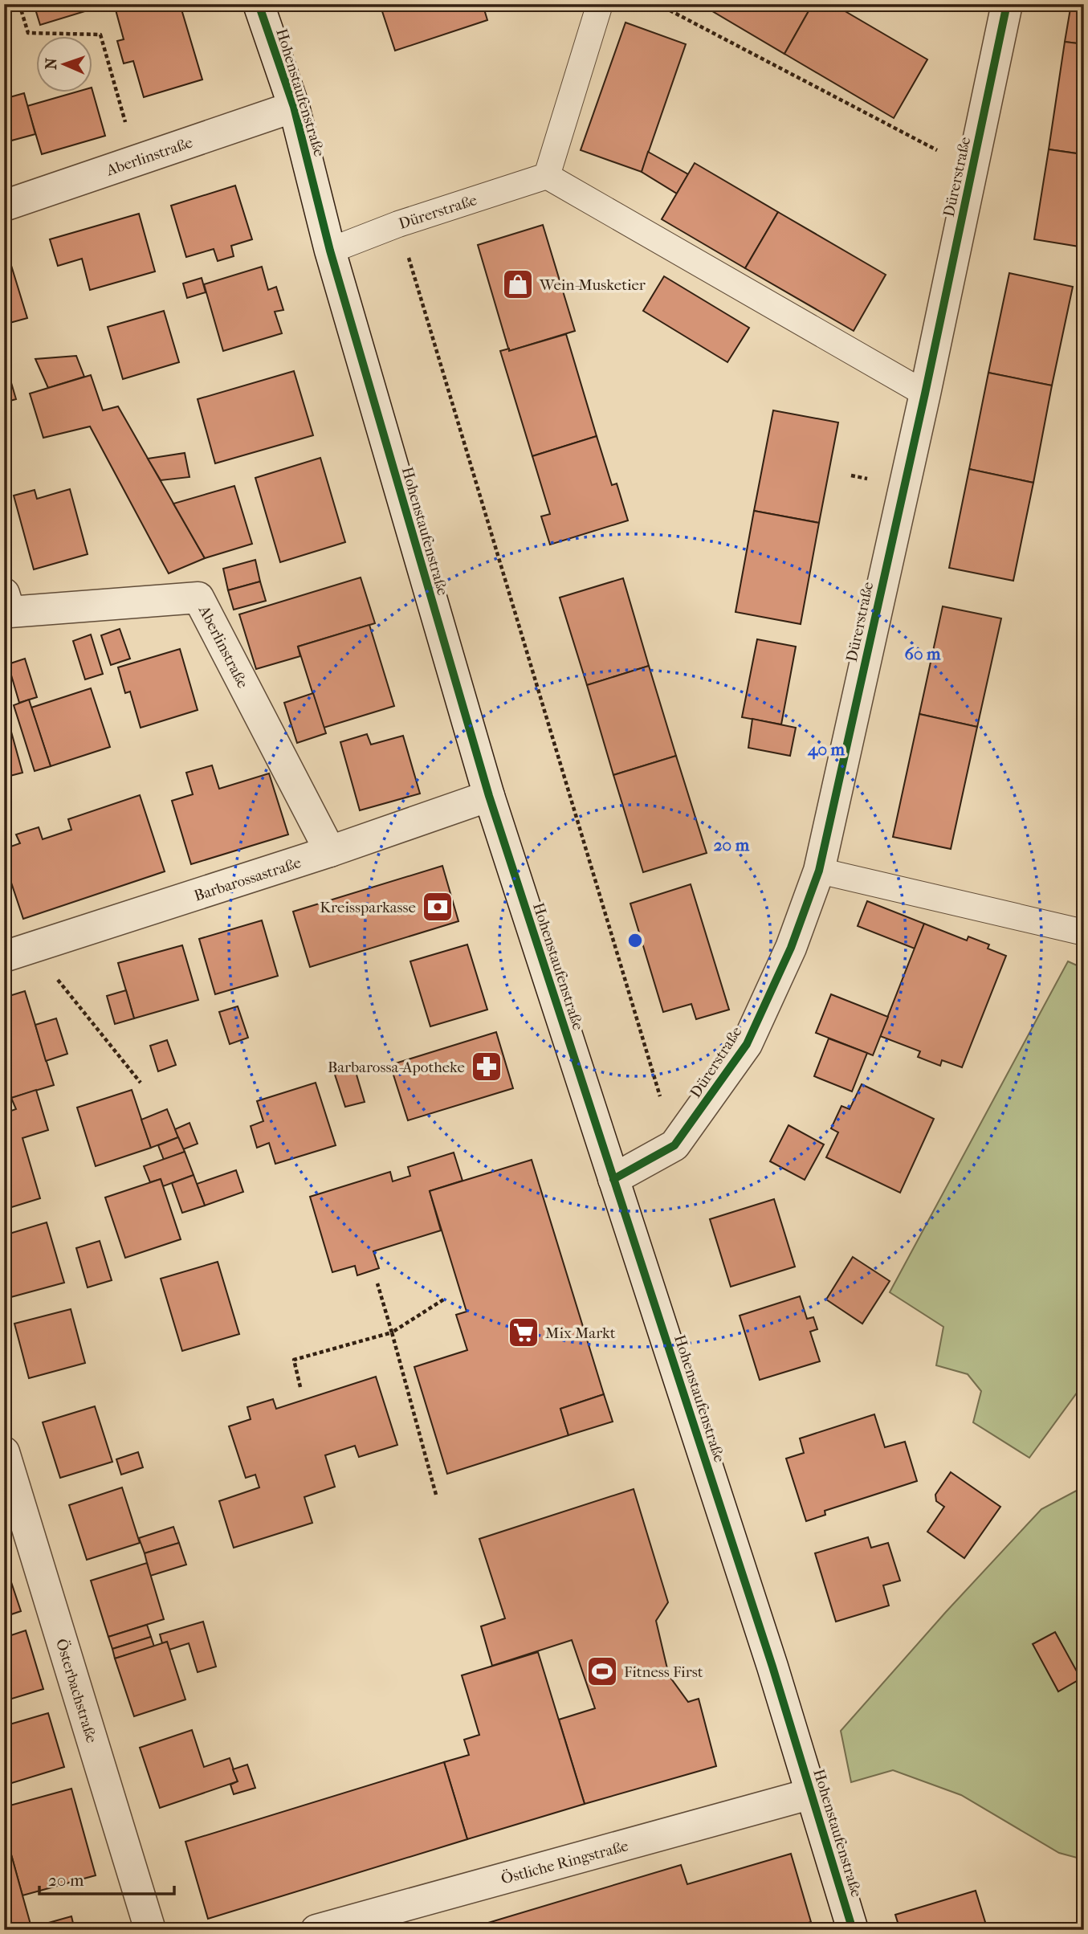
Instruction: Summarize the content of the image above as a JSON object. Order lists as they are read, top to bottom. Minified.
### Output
{"streets":{"street":["Hohenstaufenstraße","Aberlinstraße","Dürerstraße","Barbarossastraße","Österbachstraße","Östliche Ringstraße"]},"crossings":[["Hohenstaufenstraße","Aberlinstraße"],["Hohenstaufenstraße","Dürerstraße"],["Hohenstaufenstraße","Barbarossastraße"],["Hohenstaufenstraße","Östliche Ringstraße"],["Aberlinstraße","Barbarossastraße"]],"places":{"shop":["Wein-Musketier"],"bank":["Kreissparkasse"],"pharmacy":["Barbarossa-Apotheke"],"supermarket":["Mix Markt"],"sports":["Fitness First"]},"scale_bar":"20 m","north":"left","rings":["60 m","40 m","20 m"]}
